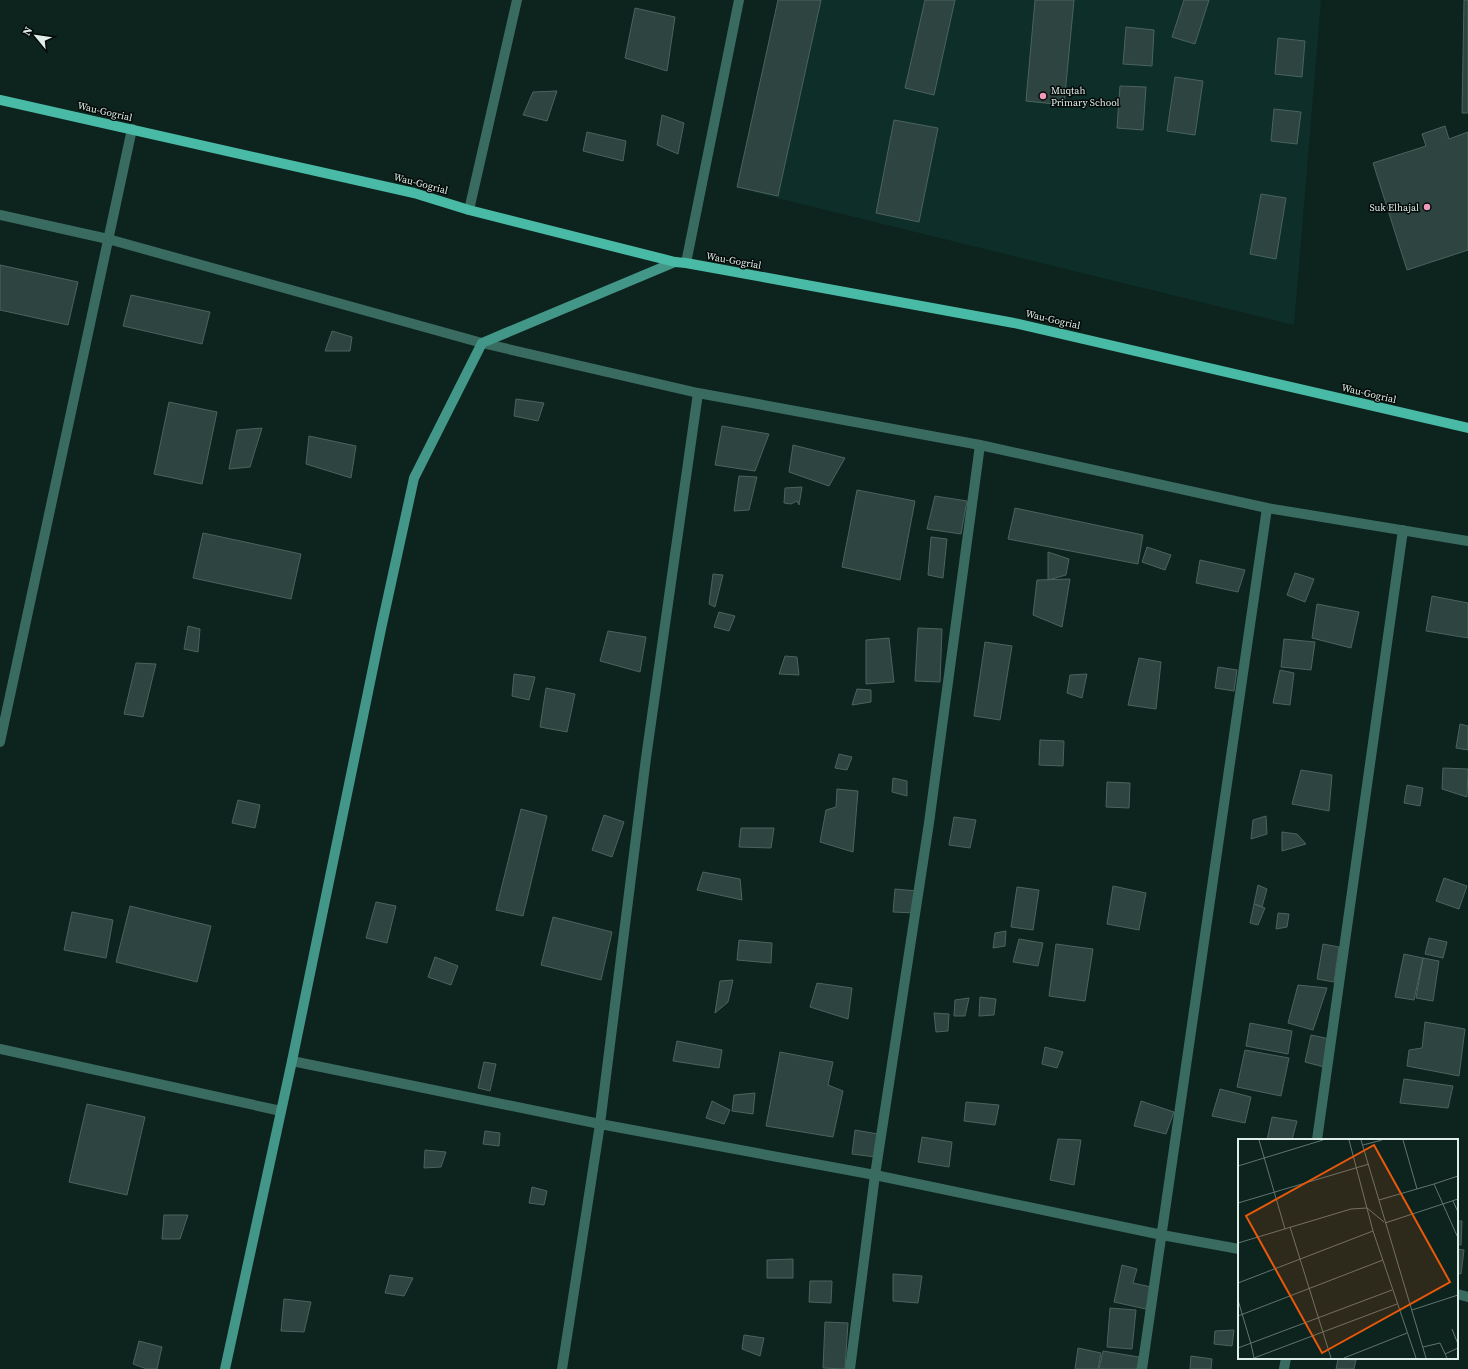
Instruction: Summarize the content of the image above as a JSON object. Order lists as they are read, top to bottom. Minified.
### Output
{"streets":{"main road":["Wau-Gogrial"]},"places":["Muqtah Primary School","Suk Elhajal"],"north":"top left"}
